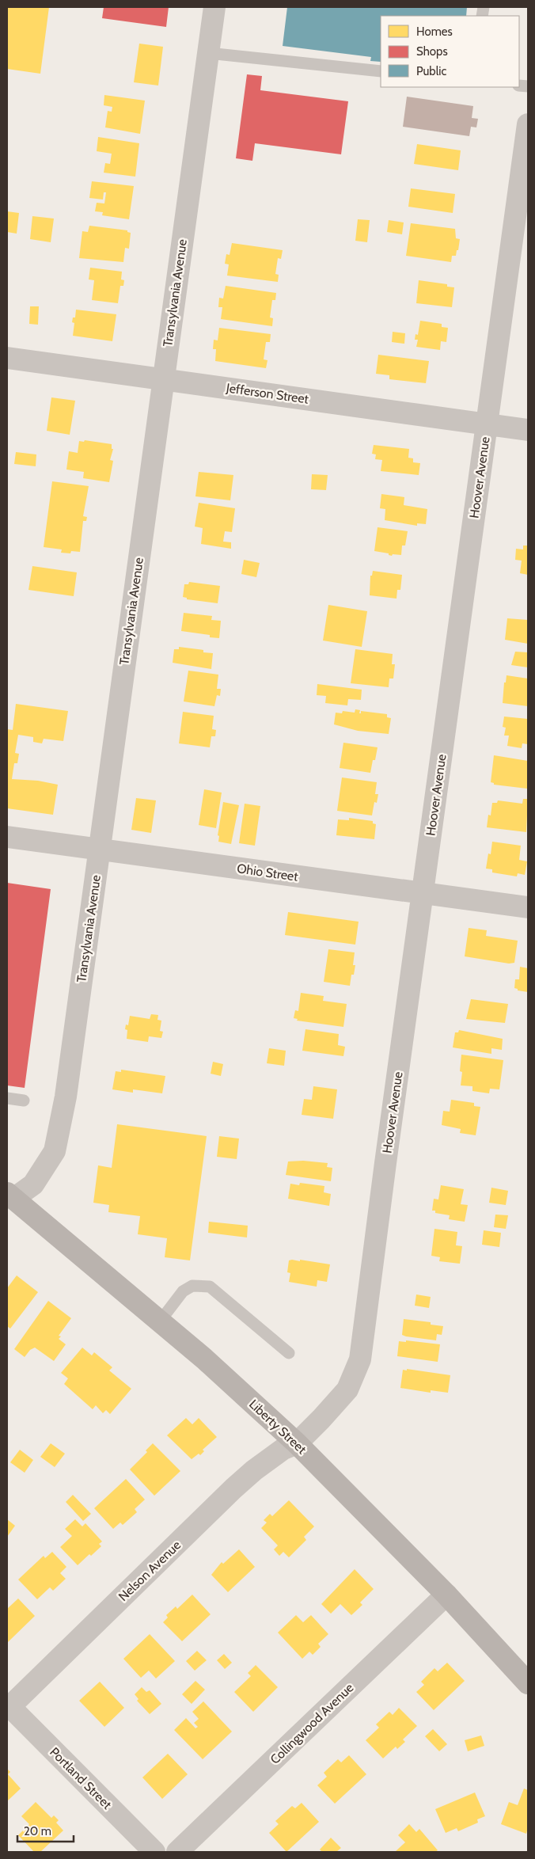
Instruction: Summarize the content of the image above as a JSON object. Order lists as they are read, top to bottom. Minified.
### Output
{"streets":{"main road":["Liberty Street"],"street":["Transylvania Avenue","Jefferson Street","Hoover Avenue","Ohio Street","Nelson Avenue","Collingwood Avenue","Portland Street"]},"crossings":[["Transylvania Avenue","Jefferson Street"],["Transylvania Avenue","Ohio Street"],["Transylvania Avenue","Liberty Street"],["Jefferson Street","Hoover Avenue"],["Hoover Avenue","Ohio Street"],["Hoover Avenue","Liberty Street"],["Hoover Avenue","Nelson Avenue"],["Liberty Street","Nelson Avenue"],["Liberty Street","Collingwood Avenue"],["Nelson Avenue","Portland Street"]],"legend":["Homes","Shops","Public"],"scale_bar":"20 m"}
